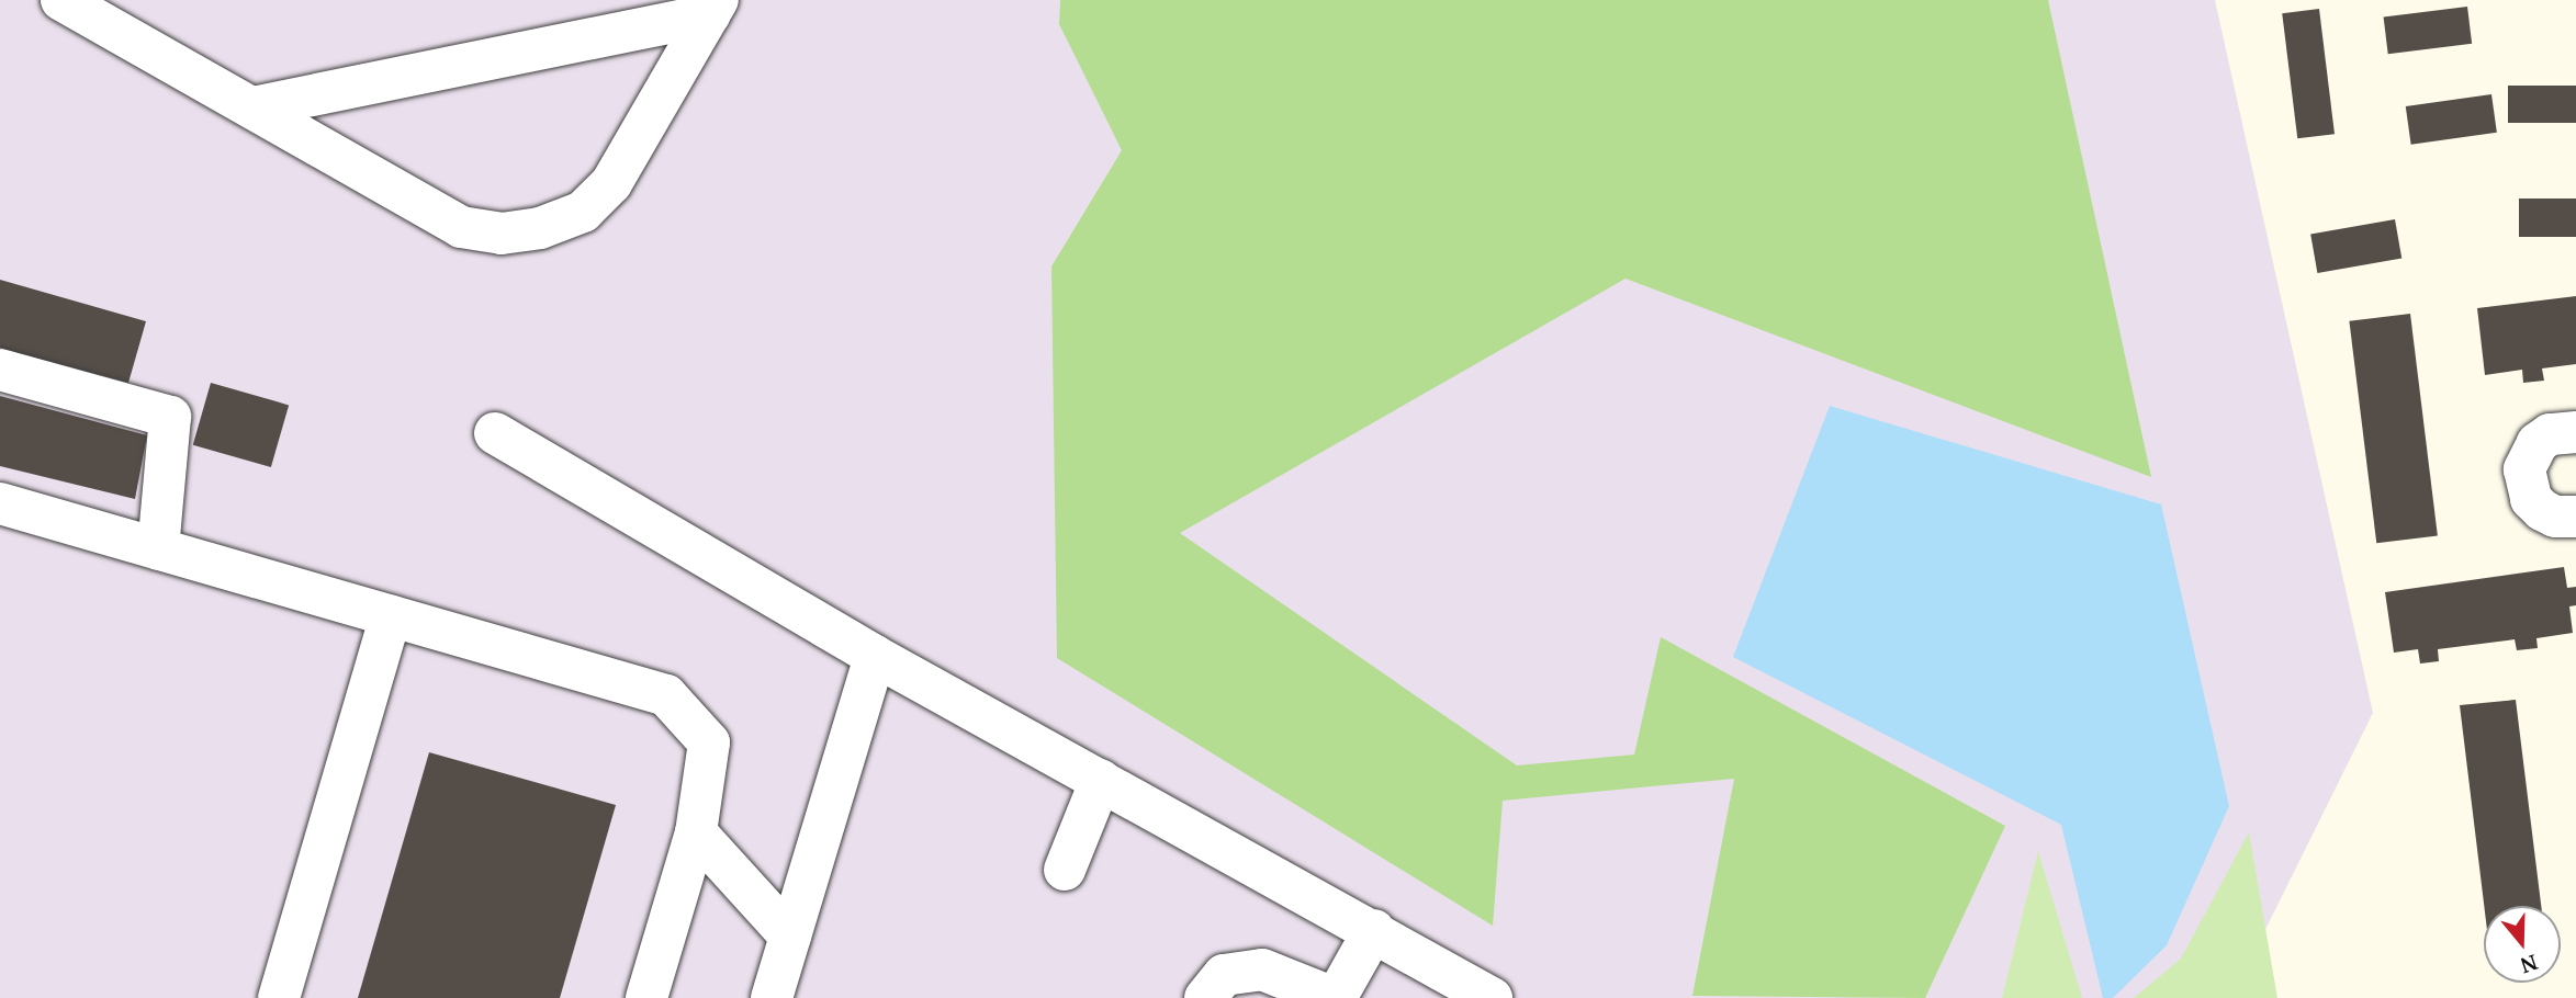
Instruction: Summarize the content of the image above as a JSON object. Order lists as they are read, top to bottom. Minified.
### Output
{"north":"bottom"}
